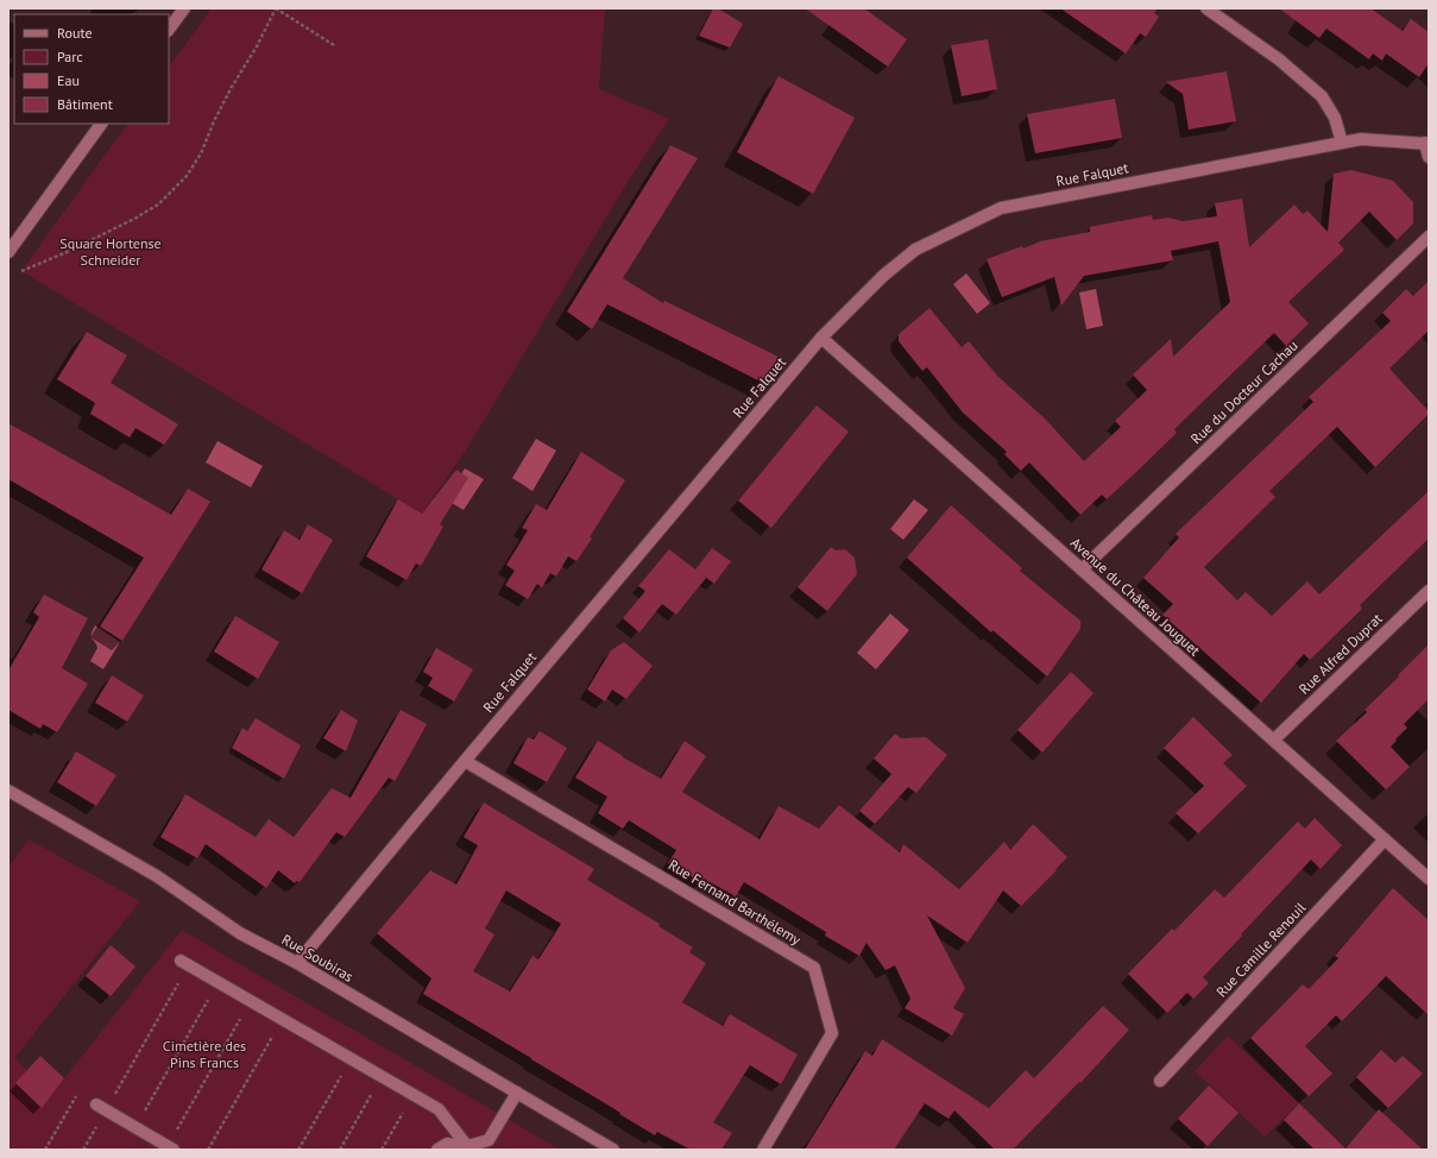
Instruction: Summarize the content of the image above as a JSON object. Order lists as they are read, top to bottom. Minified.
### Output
{"streets":{"street":["Rue Falquet","Rue du Docteur Cachau","Avenue du Château Jouguet","Rue Alfred Duprat","Rue Fernand Barthélemy","Rue Camille Renouil","Rue Soubiras"]},"crossings":[["Rue Falquet","Avenue du Château Jouguet"],["Rue Falquet","Rue Fernand Barthélemy"],["Rue Falquet","Rue Soubiras"],["Rue du Docteur Cachau","Avenue du Château Jouguet"],["Avenue du Château Jouguet","Rue Alfred Duprat"],["Avenue du Château Jouguet","Rue Camille Renouil"]],"parks":["Square Hortense Schneider","Cimetière des Pins Francs"],"legend":["Route","Parc","Eau","Bâtiment"]}
